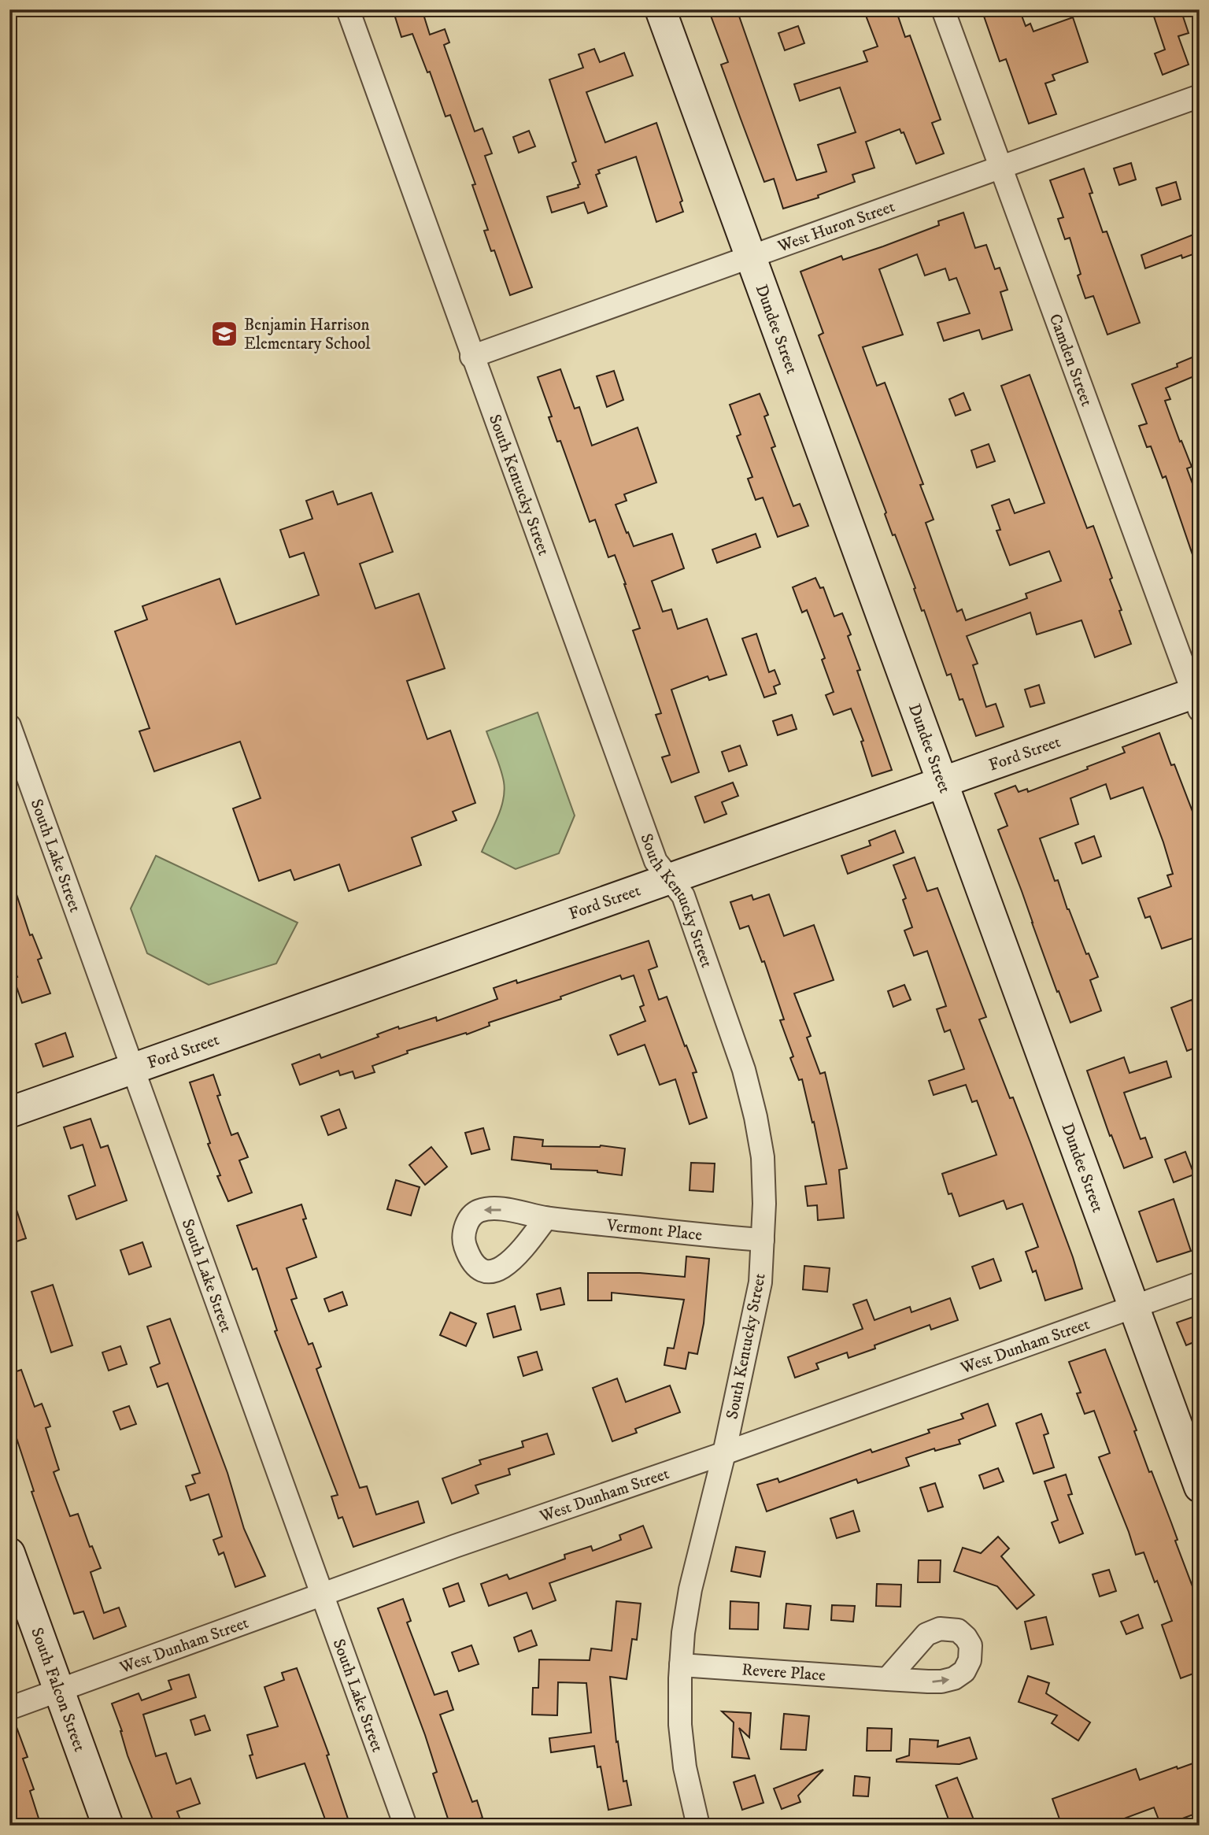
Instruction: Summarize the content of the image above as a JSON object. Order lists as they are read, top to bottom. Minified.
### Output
{"streets":{"street":["West Huron Street","Dundee Street","Camden Street","South Kentucky Street","Ford Street","South Lake Street","Vermont Place","West Dunham Street","Revere Place","South Falcon Street"]},"crossings":[["West Huron Street","Dundee Street"],["West Huron Street","Camden Street"],["West Huron Street","South Kentucky Street"],["Dundee Street","Ford Street"],["Dundee Street","West Dunham Street"],["Camden Street","Ford Street"],["South Kentucky Street","Ford Street"],["South Kentucky Street","Vermont Place"],["South Kentucky Street","West Dunham Street"],["South Kentucky Street","Revere Place"],["Ford Street","South Lake Street"],["South Lake Street","West Dunham Street"],["West Dunham Street","South Falcon Street"]],"places":{"school or university":["Benjamin Harrison Elementary School"]}}
